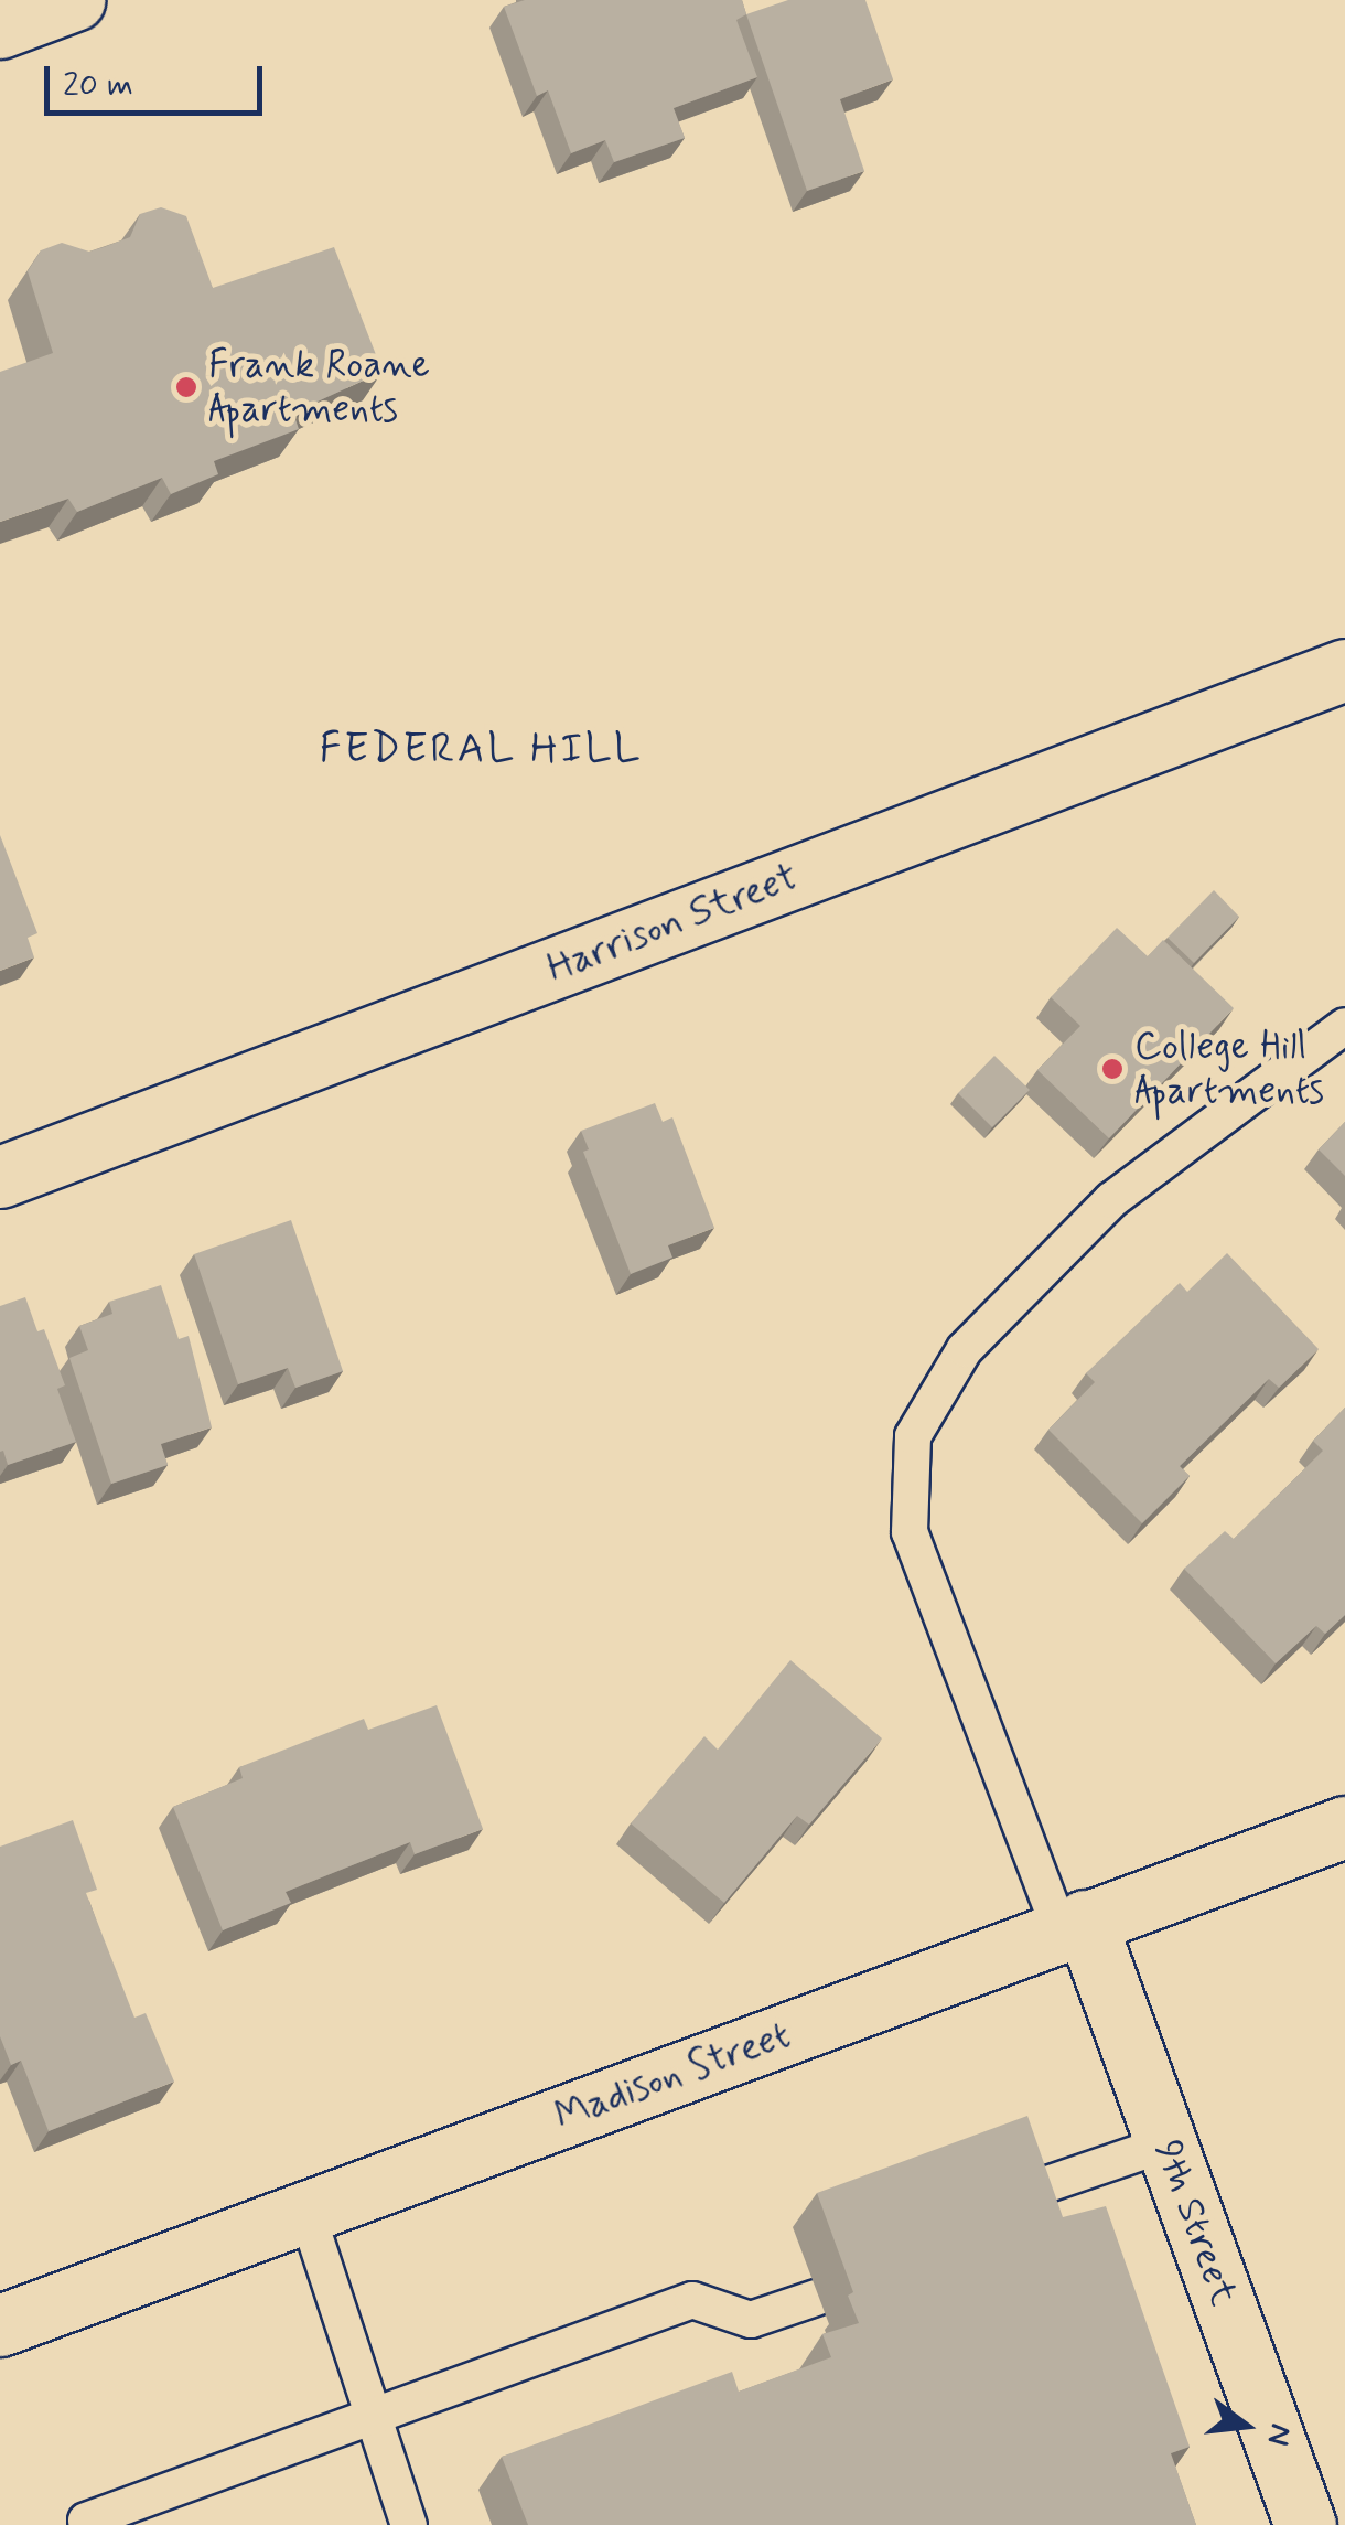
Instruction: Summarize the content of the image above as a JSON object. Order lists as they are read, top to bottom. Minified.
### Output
{"streets":{"street":["Harrison Street","Madison Street","9th Street"]},"crossings":[["Madison Street","9th Street"]],"districts":["FEDERAL HILL"],"places":["Frank Roane Apartments","College Hill Apartments"],"scale_bar":"20 m","north":"right"}
